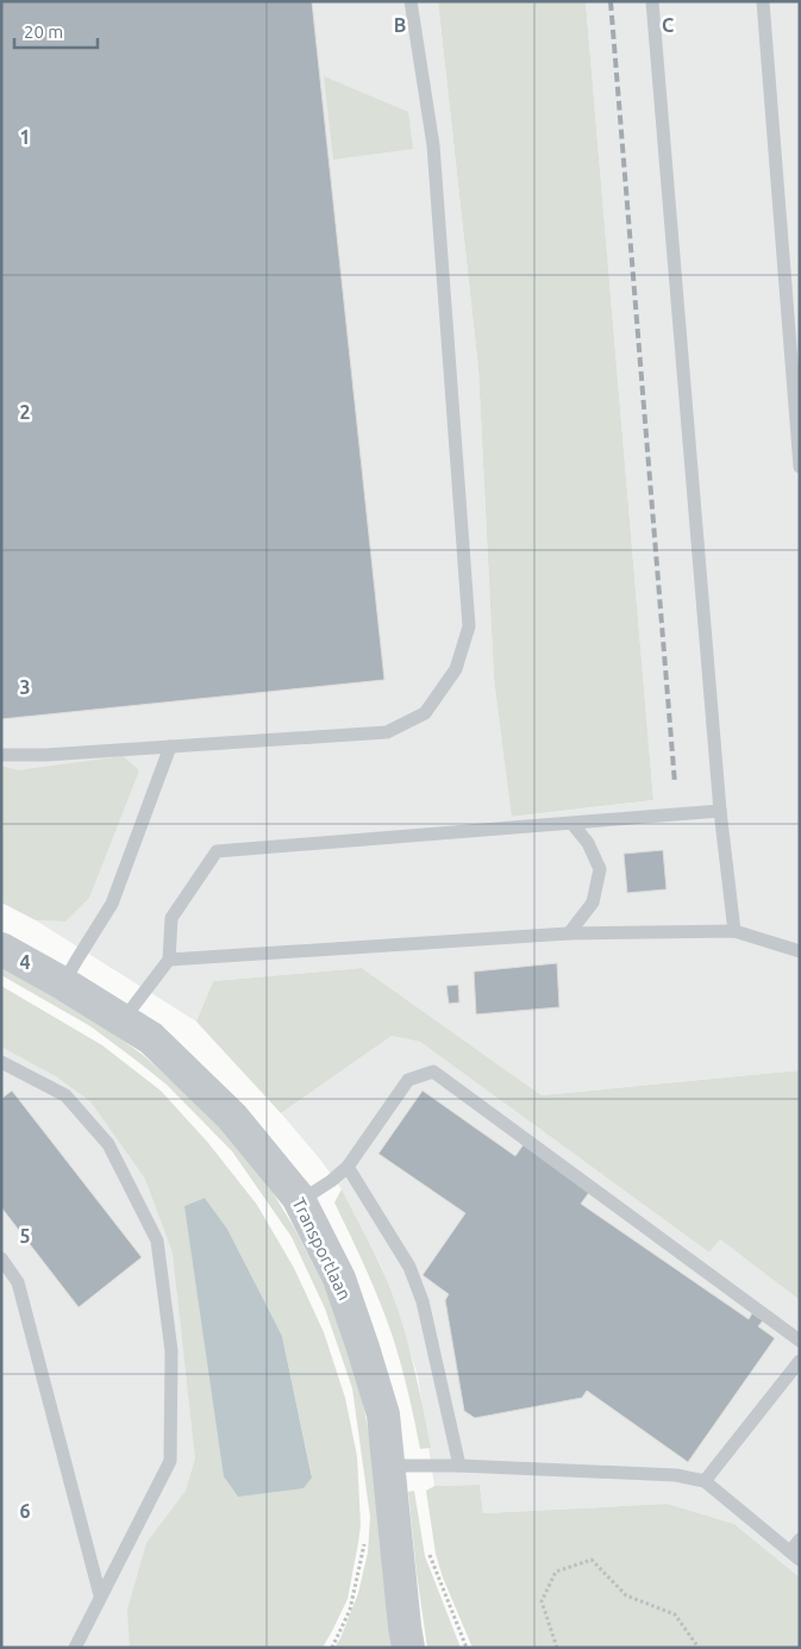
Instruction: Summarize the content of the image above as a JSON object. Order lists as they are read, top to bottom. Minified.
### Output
{"streets":{"street":["Transportlaan"]},"scale_bar":"20 m","grid":{"columns":["B","C"],"rows":["1","2","3","4","5","6"]}}
